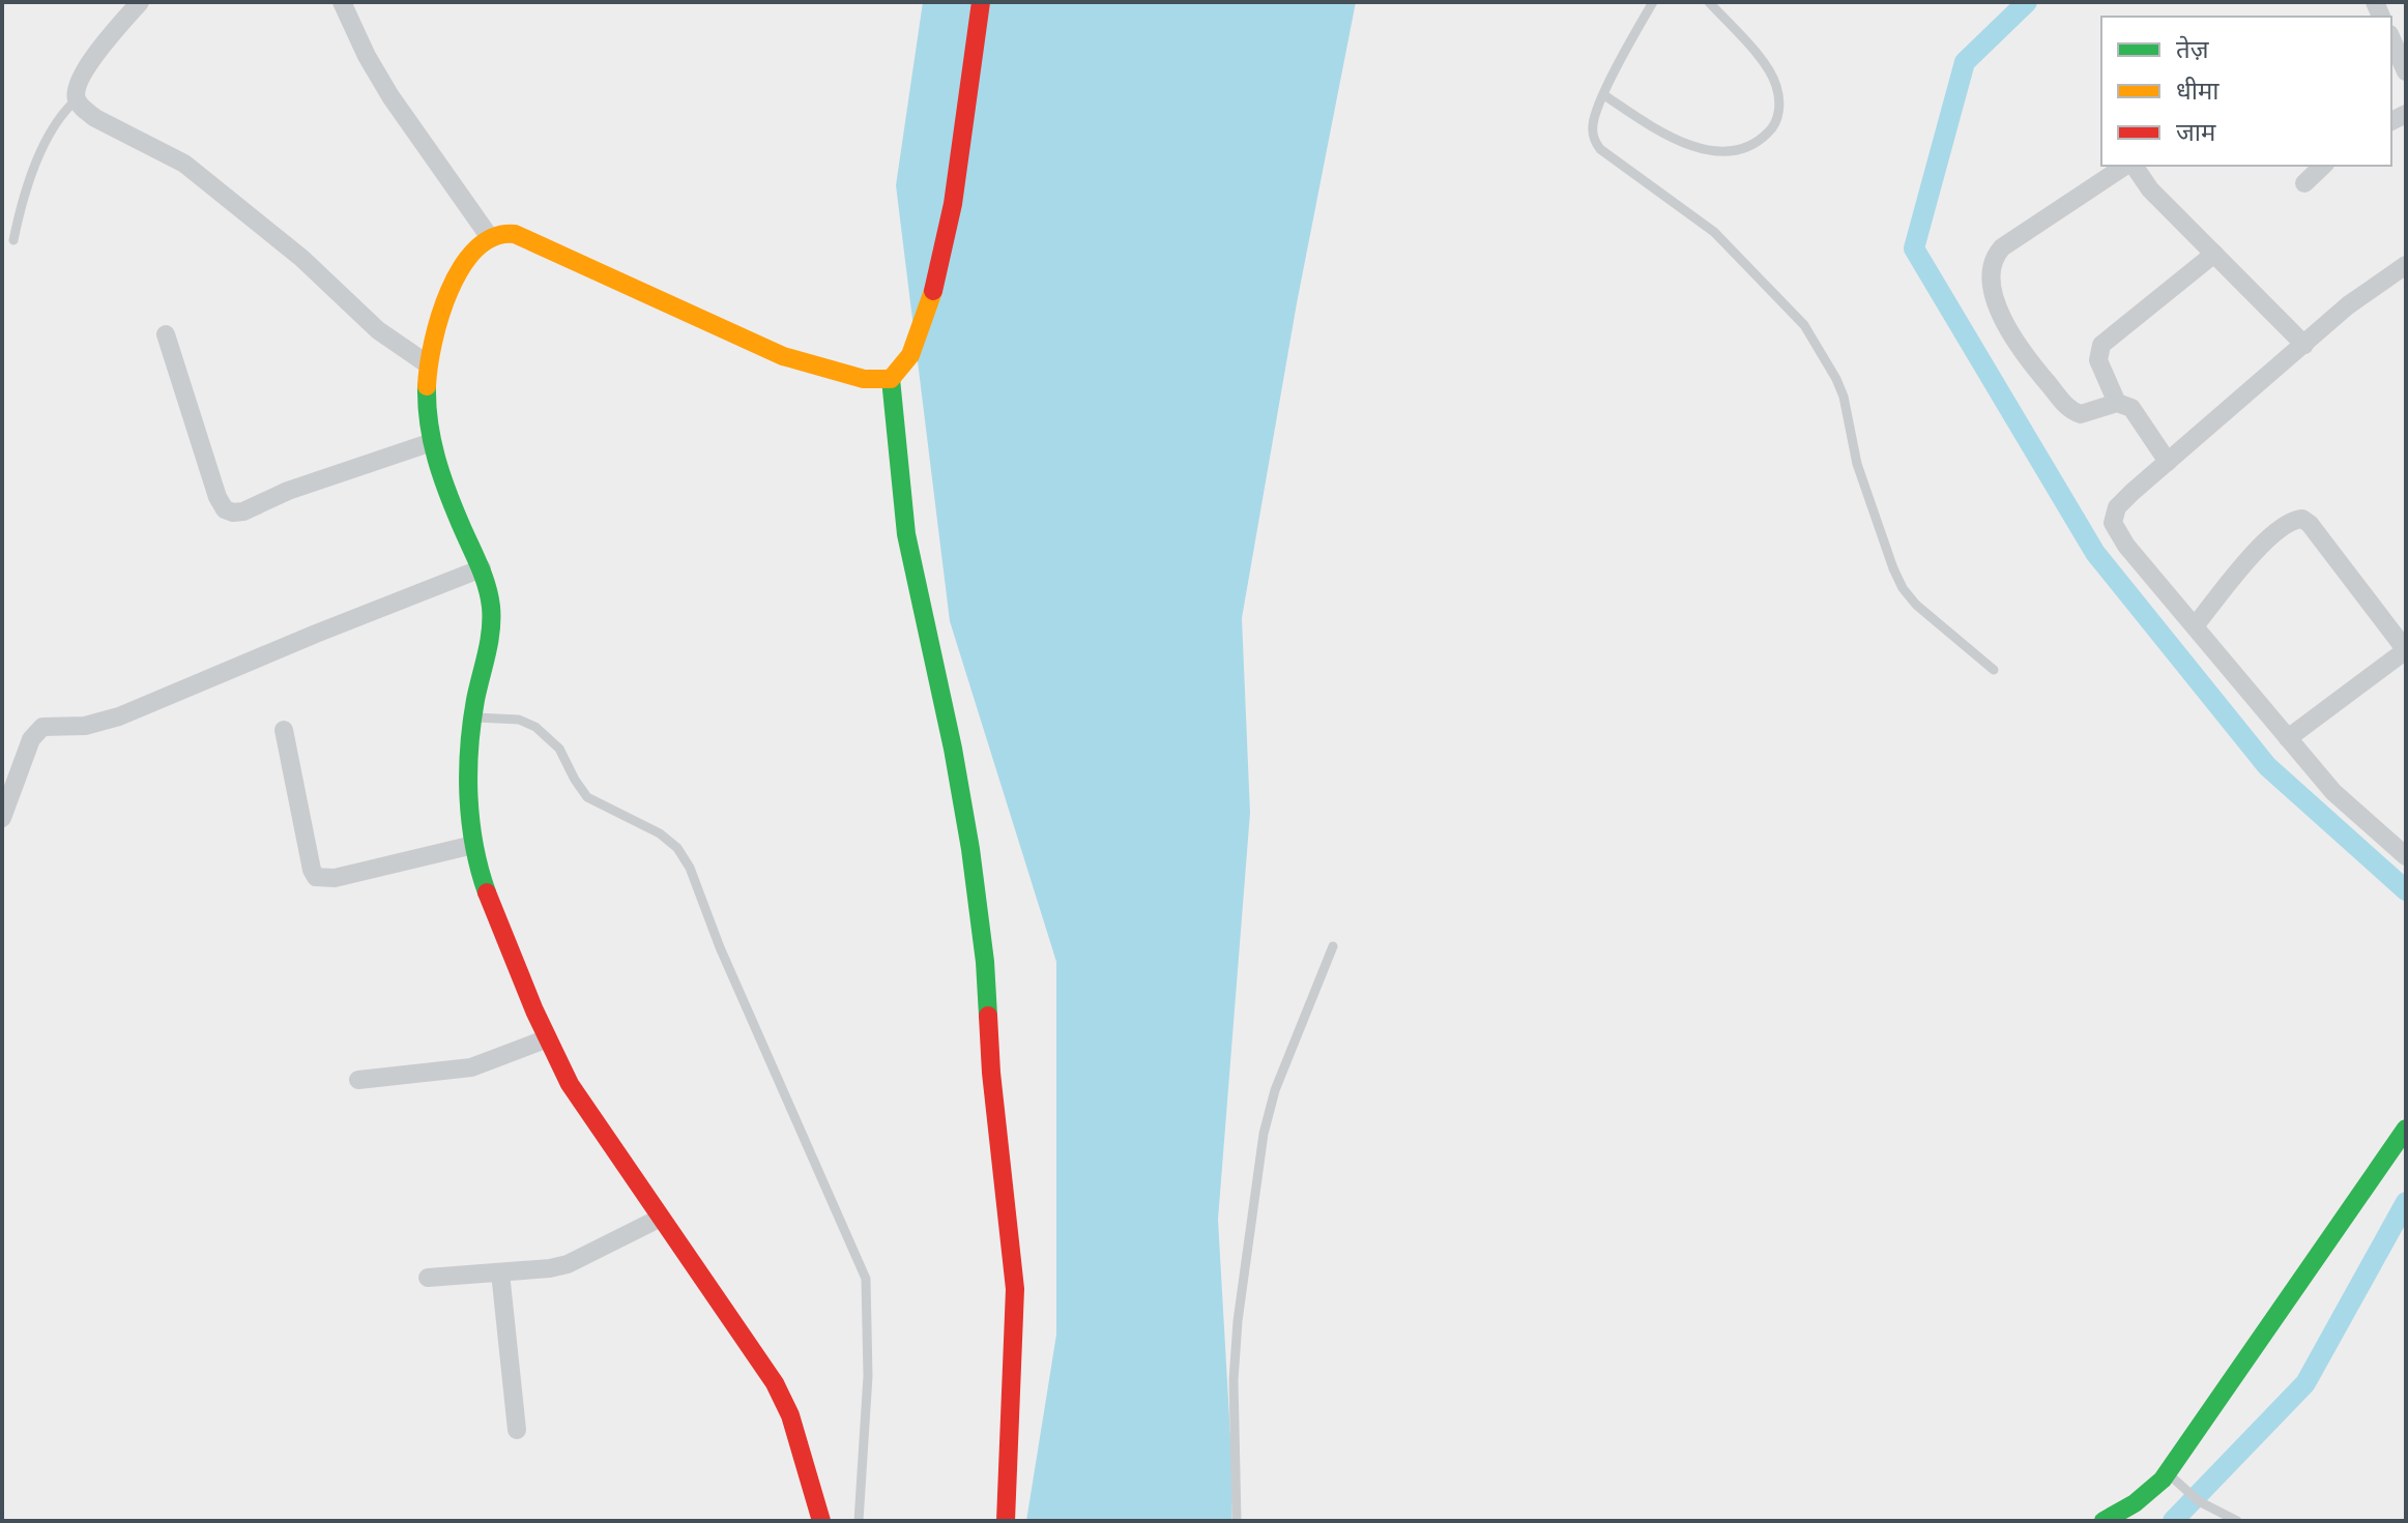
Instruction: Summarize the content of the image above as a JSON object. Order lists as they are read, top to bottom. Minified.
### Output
{"legend":["तेज़","धीमा","जाम"]}
